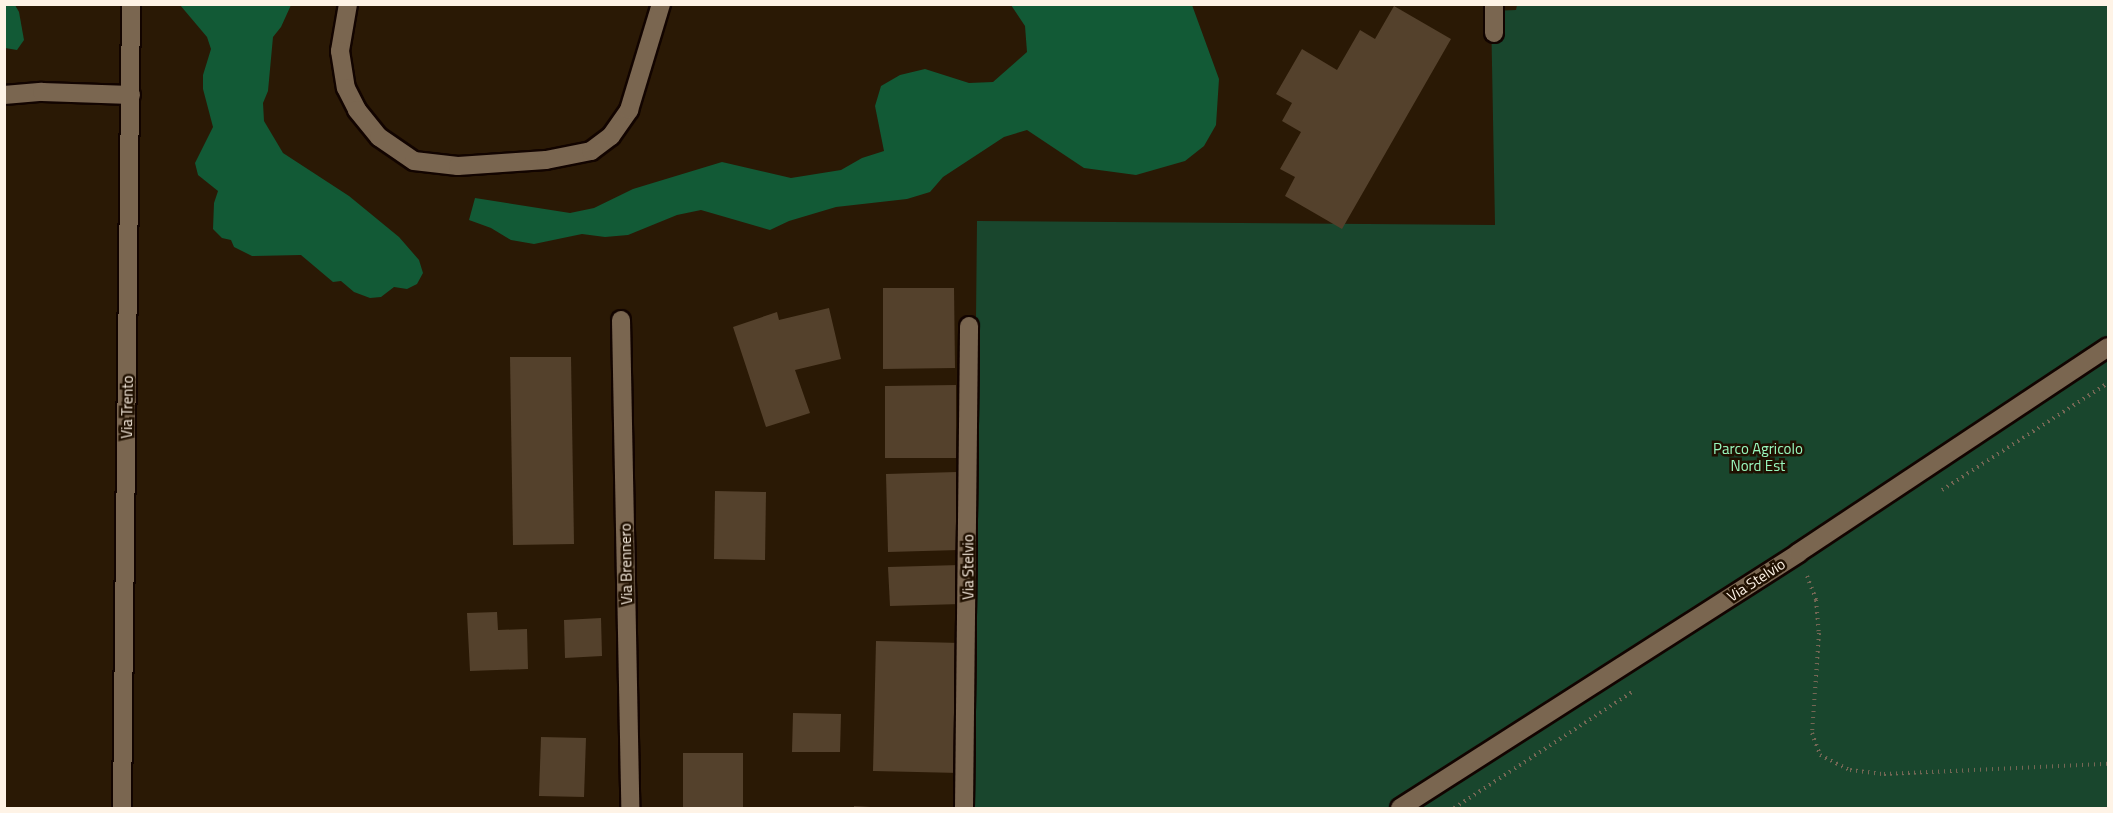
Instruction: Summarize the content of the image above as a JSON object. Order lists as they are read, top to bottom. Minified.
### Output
{"streets":{"street":["Via Trento","Via Brennero","Via Stelvio"]},"parks":["Parco Agricolo Nord Est"]}
